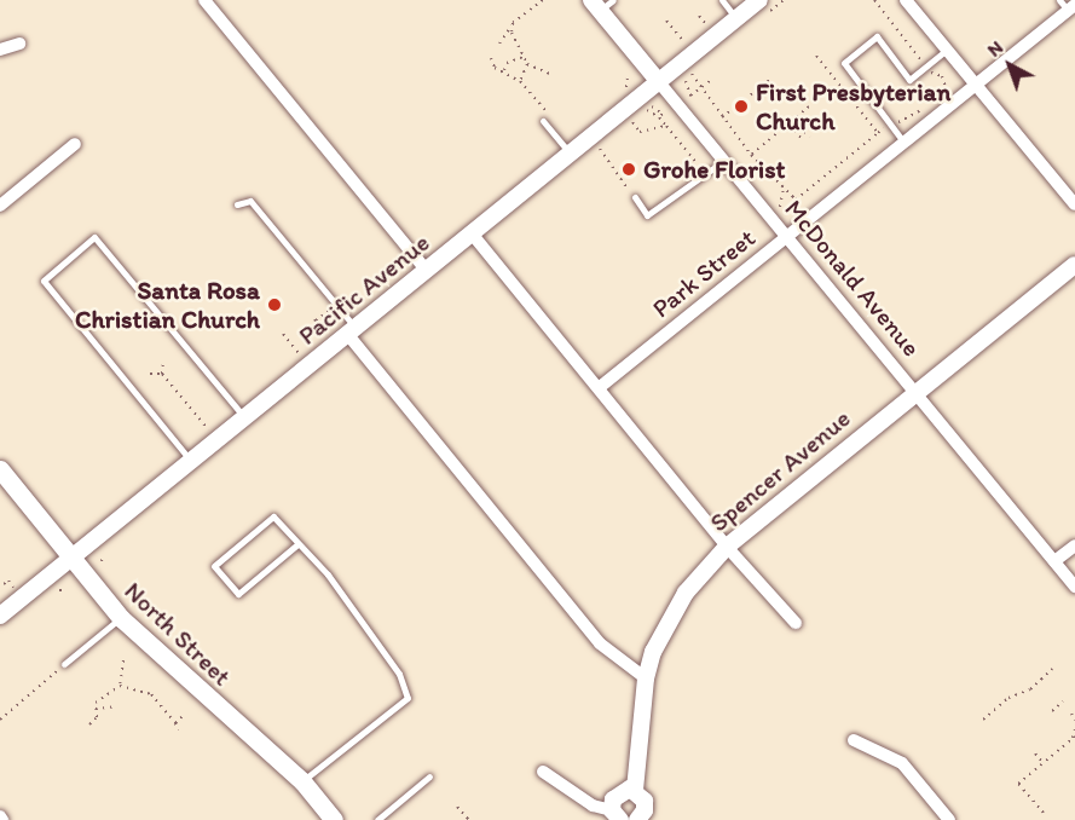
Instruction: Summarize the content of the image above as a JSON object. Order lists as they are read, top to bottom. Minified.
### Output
{"streets":{"main road":["North Street"],"street":["Park Street","McDonald Avenue","Pacific Avenue","Spencer Avenue"]},"crossings":[["Park Street","McDonald Avenue"],["McDonald Avenue","Pacific Avenue"],["McDonald Avenue","Spencer Avenue"],["Pacific Avenue","North Street"]],"places":["First Presbyterian Church","Grohe Florist","Santa Rosa Christian Church"],"north":"top left"}
